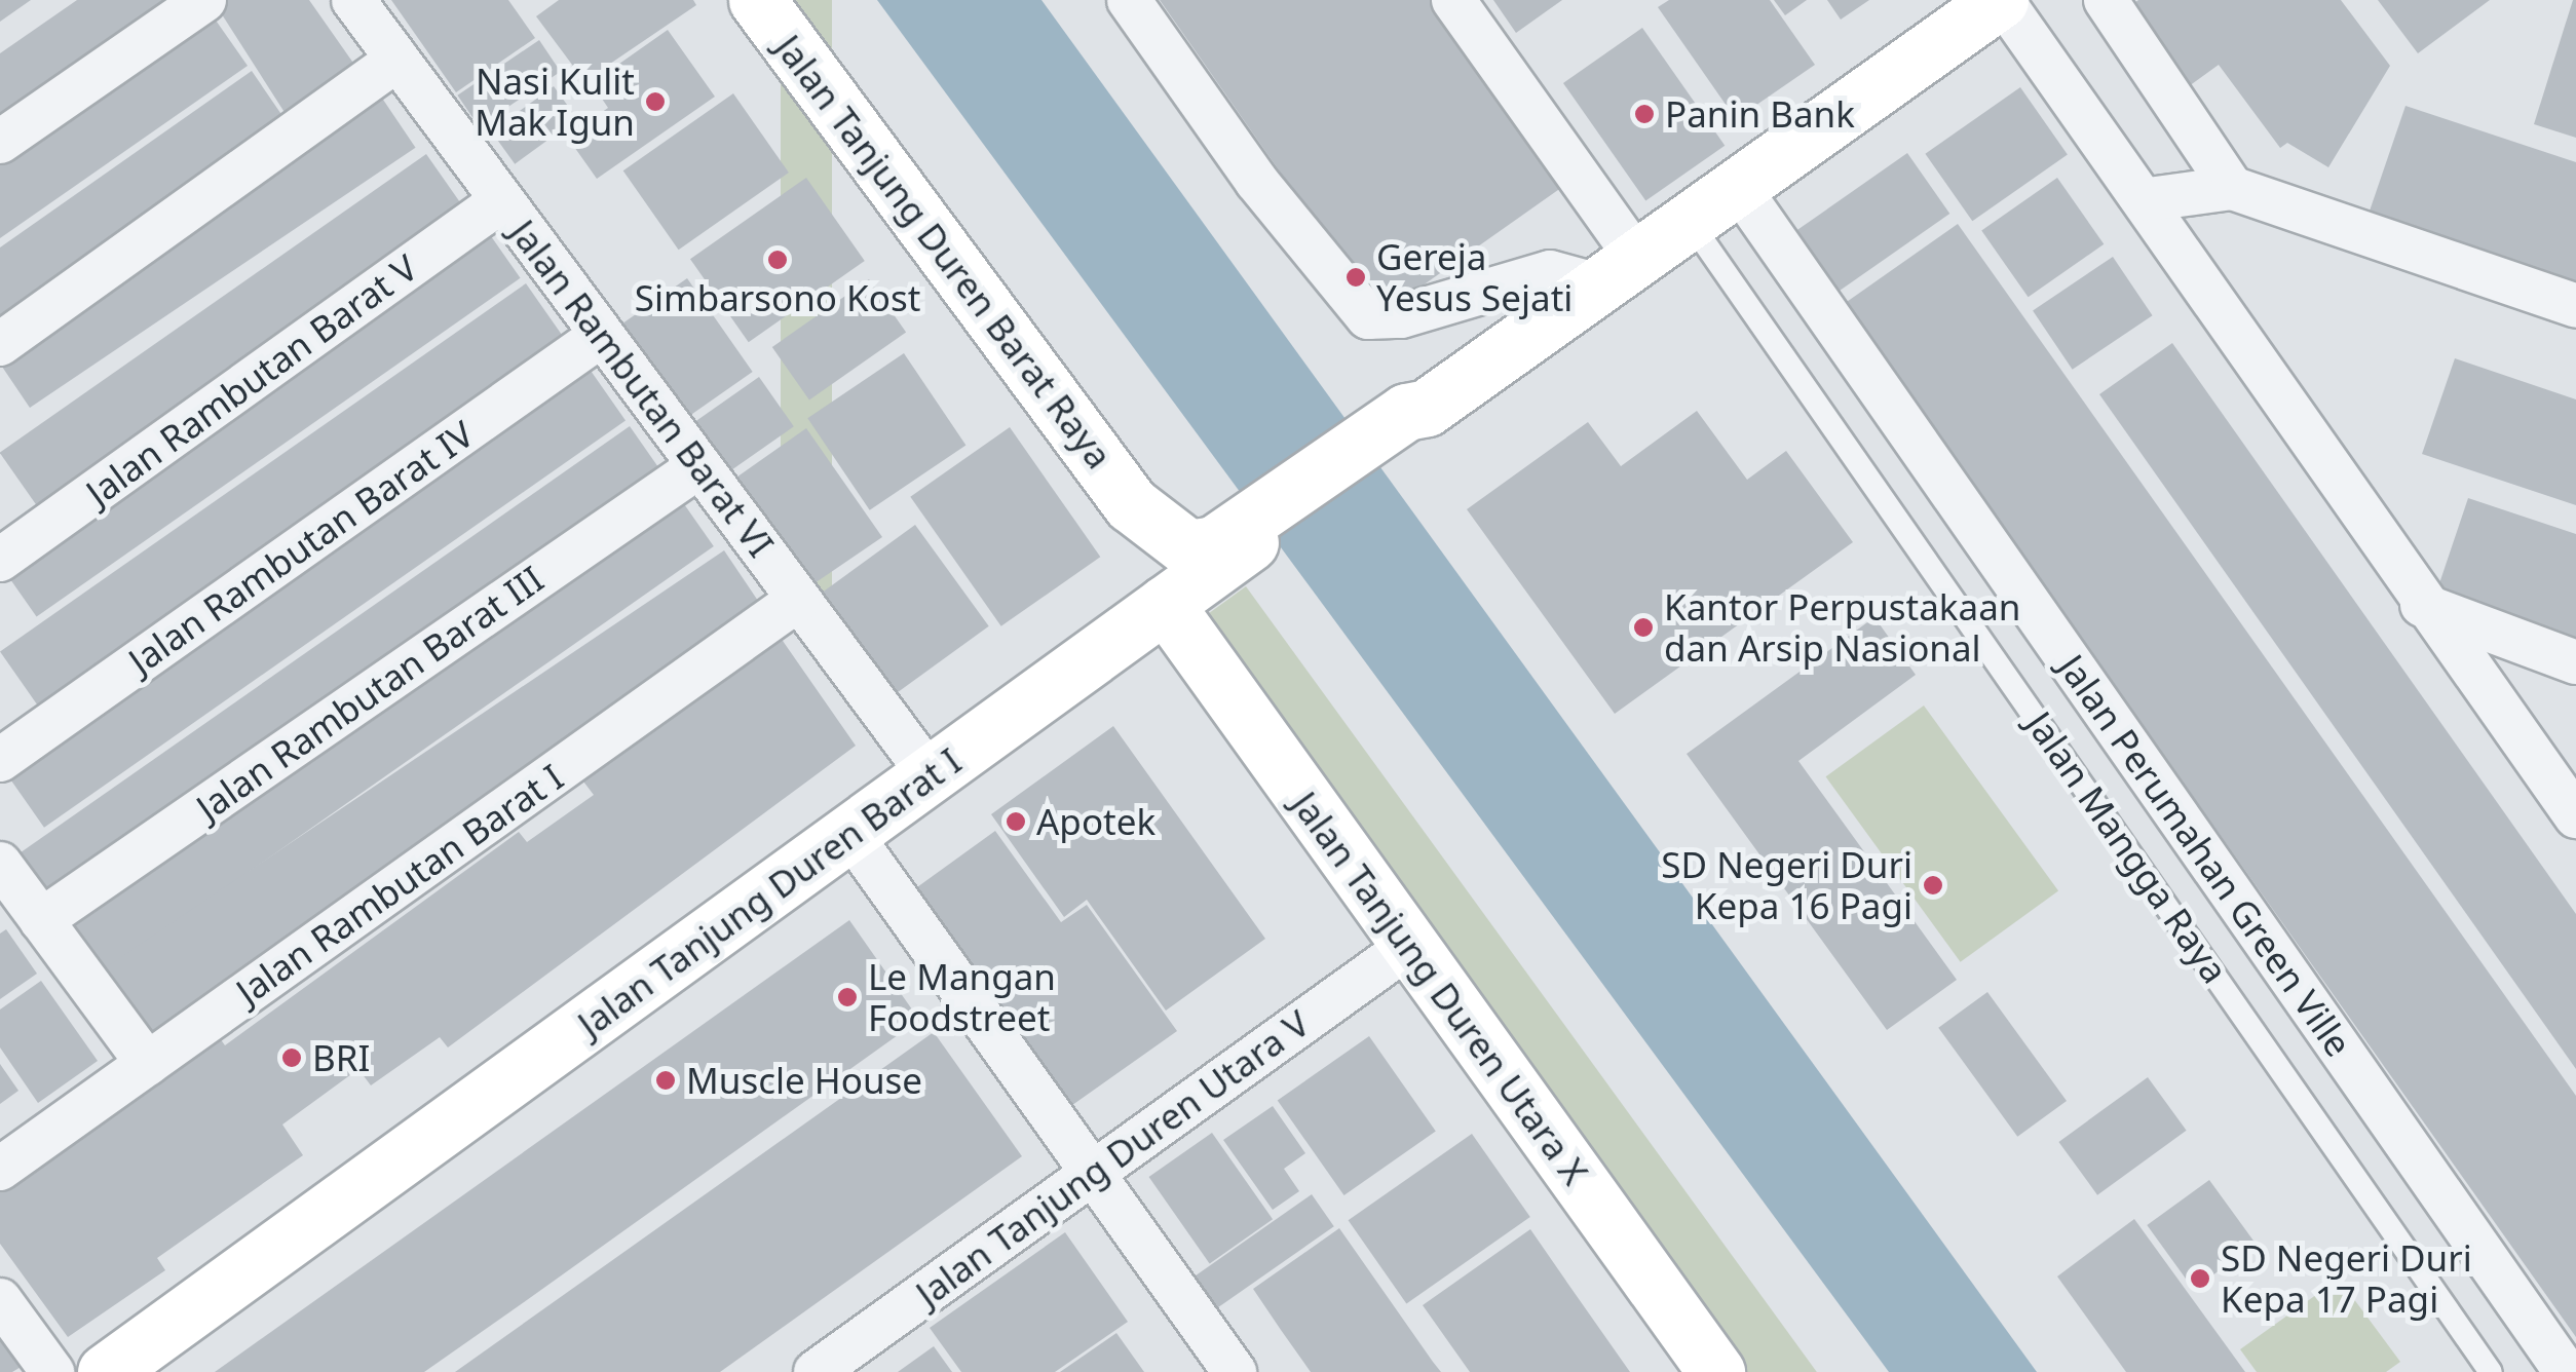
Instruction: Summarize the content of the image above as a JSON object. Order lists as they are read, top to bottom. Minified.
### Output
{"streets":{"street":["Jalan Tanjung Duren Barat Raya","Jalan Rambutan Barat V","Jalan Rambutan Barat VI","Jalan Rambutan Barat IV","Jalan Rambutan Barat III","Jalan Perumahan Green Ville","Jalan Rambutan Barat I","Jalan Tanjung Duren Barat I","Jalan Tanjung Duren Utara X","Jalan Tanjung Duren Utara V"],"lane":["Jalan Mangga Raya"]},"crossings":[["Jalan Tanjung Duren Barat Raya","Jalan Tanjung Duren Barat I"],["Jalan Tanjung Duren Barat Raya","Jalan Tanjung Duren Utara X"],["Jalan Rambutan Barat V","Jalan Rambutan Barat VI"],["Jalan Rambutan Barat VI","Jalan Rambutan Barat IV"],["Jalan Rambutan Barat VI","Jalan Rambutan Barat III"],["Jalan Rambutan Barat VI","Jalan Rambutan Barat I"],["Jalan Rambutan Barat VI","Jalan Tanjung Duren Barat I"],["Jalan Mangga Raya","Jalan Tanjung Duren Barat I"],["Jalan Perumahan Green Ville","Jalan Tanjung Duren Barat I"],["Jalan Tanjung Duren Barat I","Jalan Tanjung Duren Utara X"],["Jalan Tanjung Duren Utara X","Jalan Tanjung Duren Utara V"]],"places":["Nasi Kulit Mak Igun","Panin Bank","Simbarsono Kost","Gereja Yesus Sejati","Kantor Perpustakaan dan Arsip Nasional","Apotek","SD Negeri Duri Kepa 16 Pagi","Le Mangan Foodstreet","BRI","Muscle House","SD Negeri Duri Kepa 17 Pagi"]}
